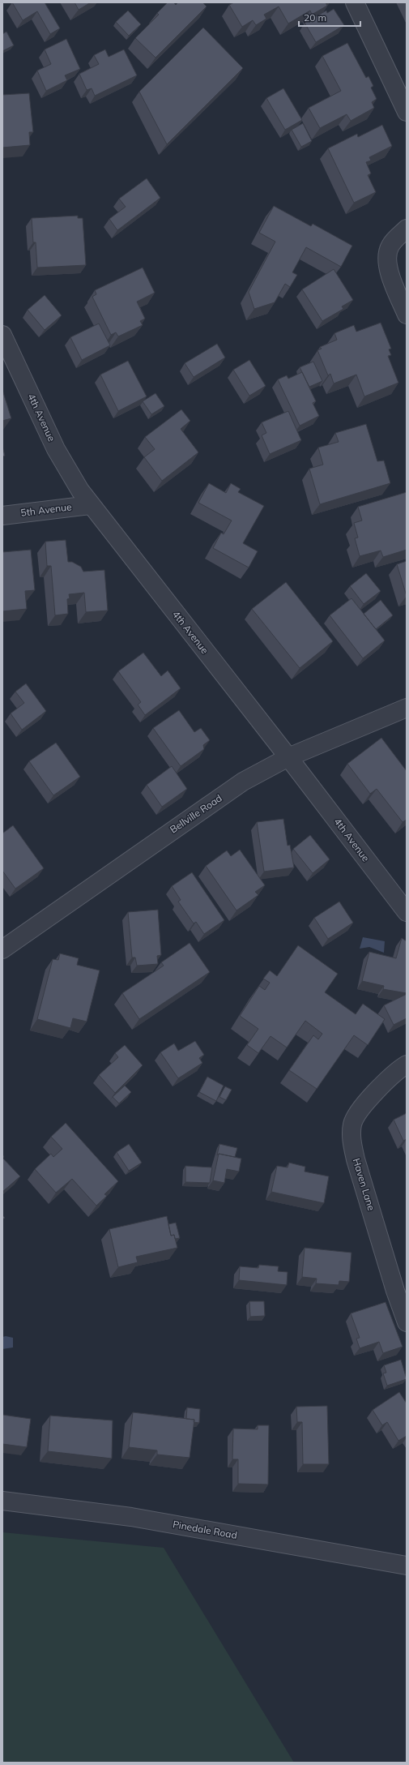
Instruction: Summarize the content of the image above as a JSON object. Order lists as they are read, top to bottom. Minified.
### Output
{"streets":{"street":["4th Avenue","5th Avenue","Bellville Road","Haven Lane","Pinedale Road"]},"crossings":[["4th Avenue","5th Avenue"],["4th Avenue","Bellville Road"]],"scale_bar":"20 m"}
